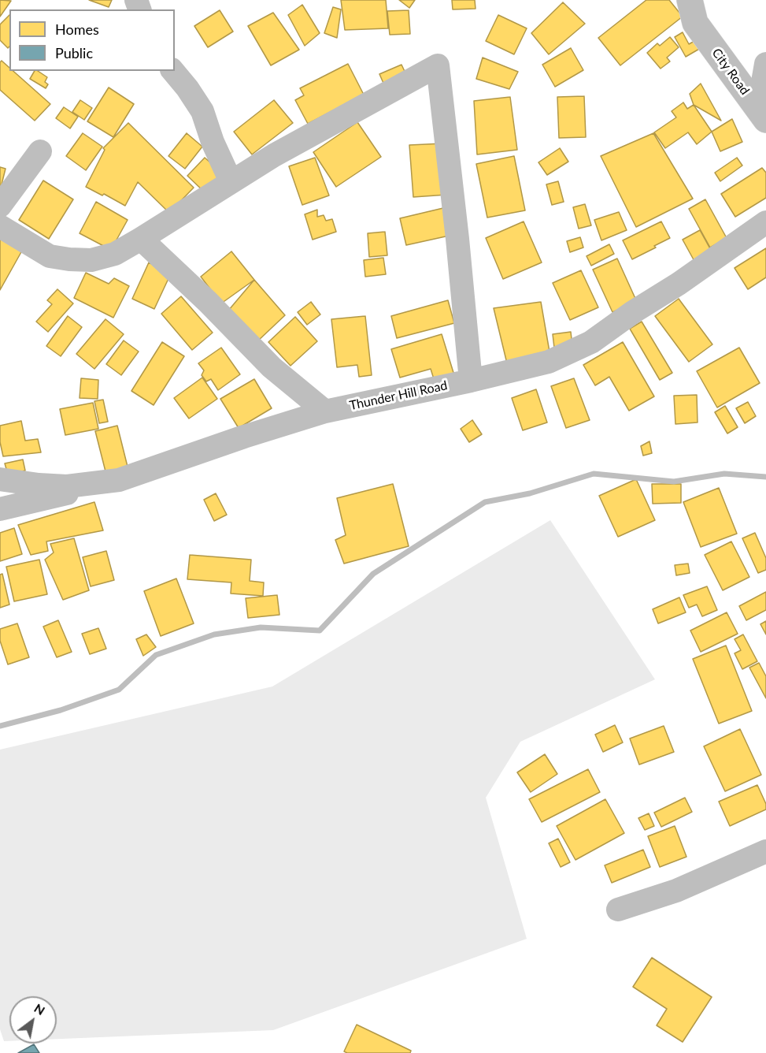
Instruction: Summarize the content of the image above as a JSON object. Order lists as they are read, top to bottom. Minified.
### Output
{"streets":{"main road":["City Road"],"street":["Thunder Hill Road"]},"legend":["Homes","Public"],"north":"top right"}
